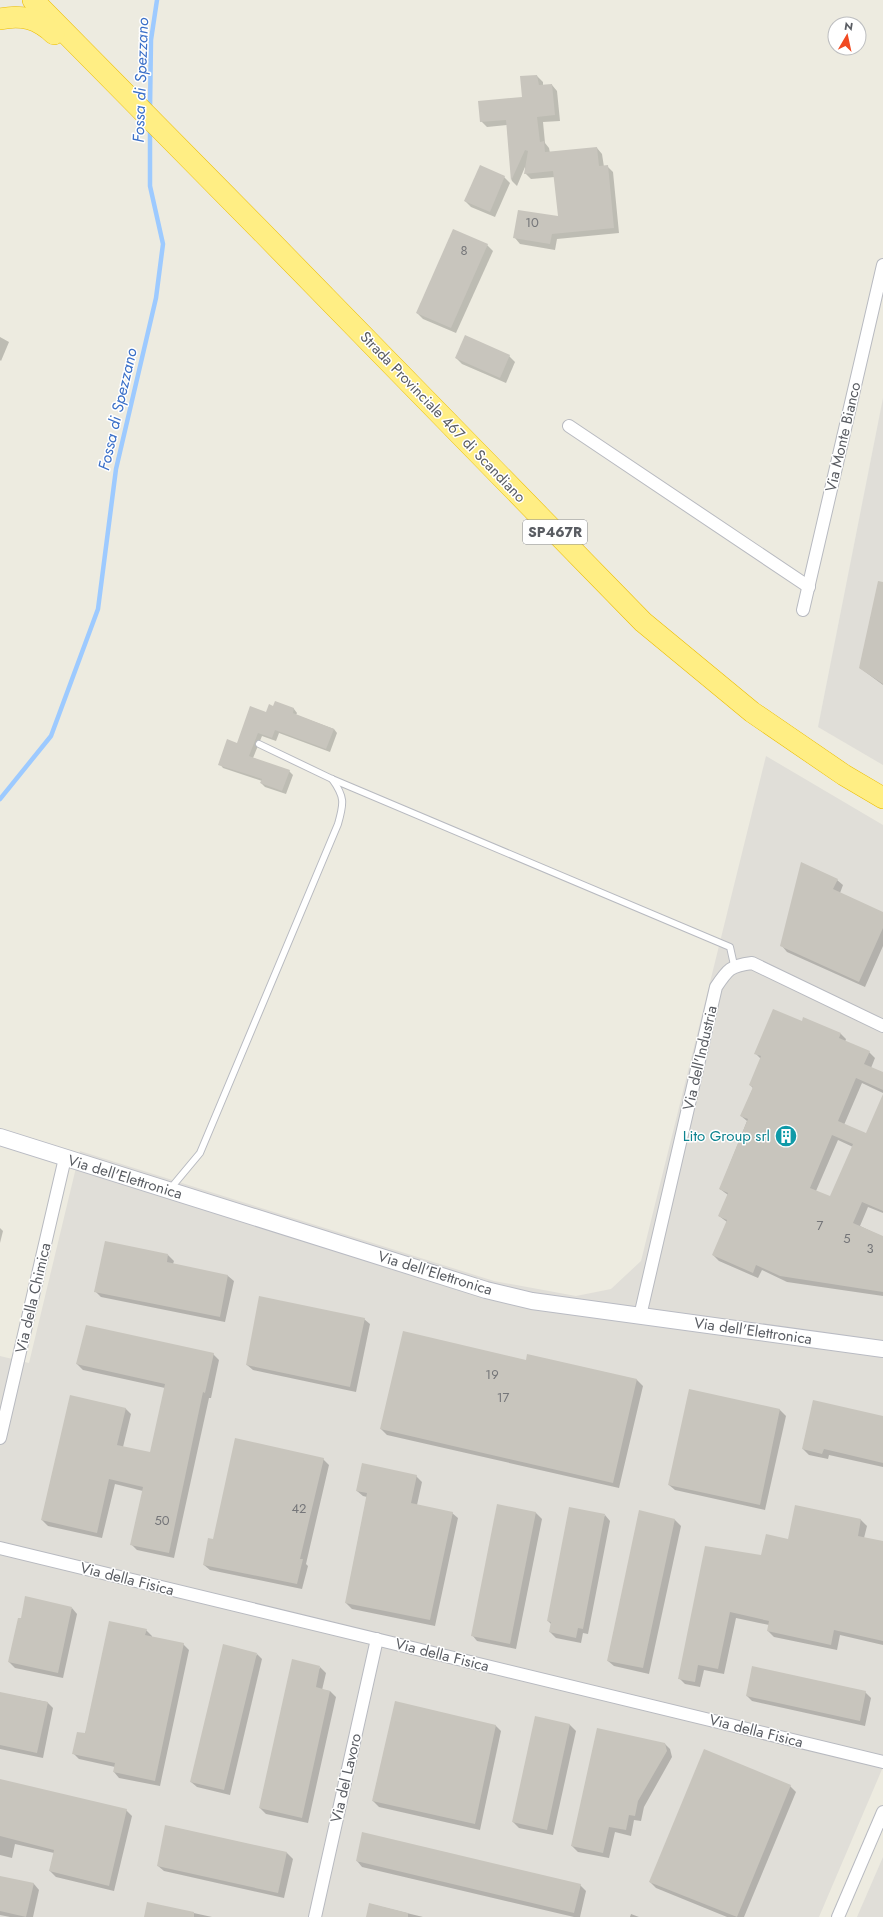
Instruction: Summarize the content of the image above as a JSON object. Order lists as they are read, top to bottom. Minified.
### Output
{"streets":{"highway":["Strada Provinciale 467 di Scandiano","SP467R"],"street":["Via Monte Bianco","Via dell'Industria","Via dell'Elettronica","Via della Chimica","Via della Fisica","Via del Lavoro"]},"crossings":[["Via dell'Industria","Via dell'Elettronica"],["Via dell'Elettronica","Via della Chimica"],["Via della Fisica","Via del Lavoro"]],"water":["Fossa di Spezzano"],"places":{"building":["Lito Group srl"]},"house_numbers":["10","8","7","5","3","19","17","42","50"],"north":"top"}
